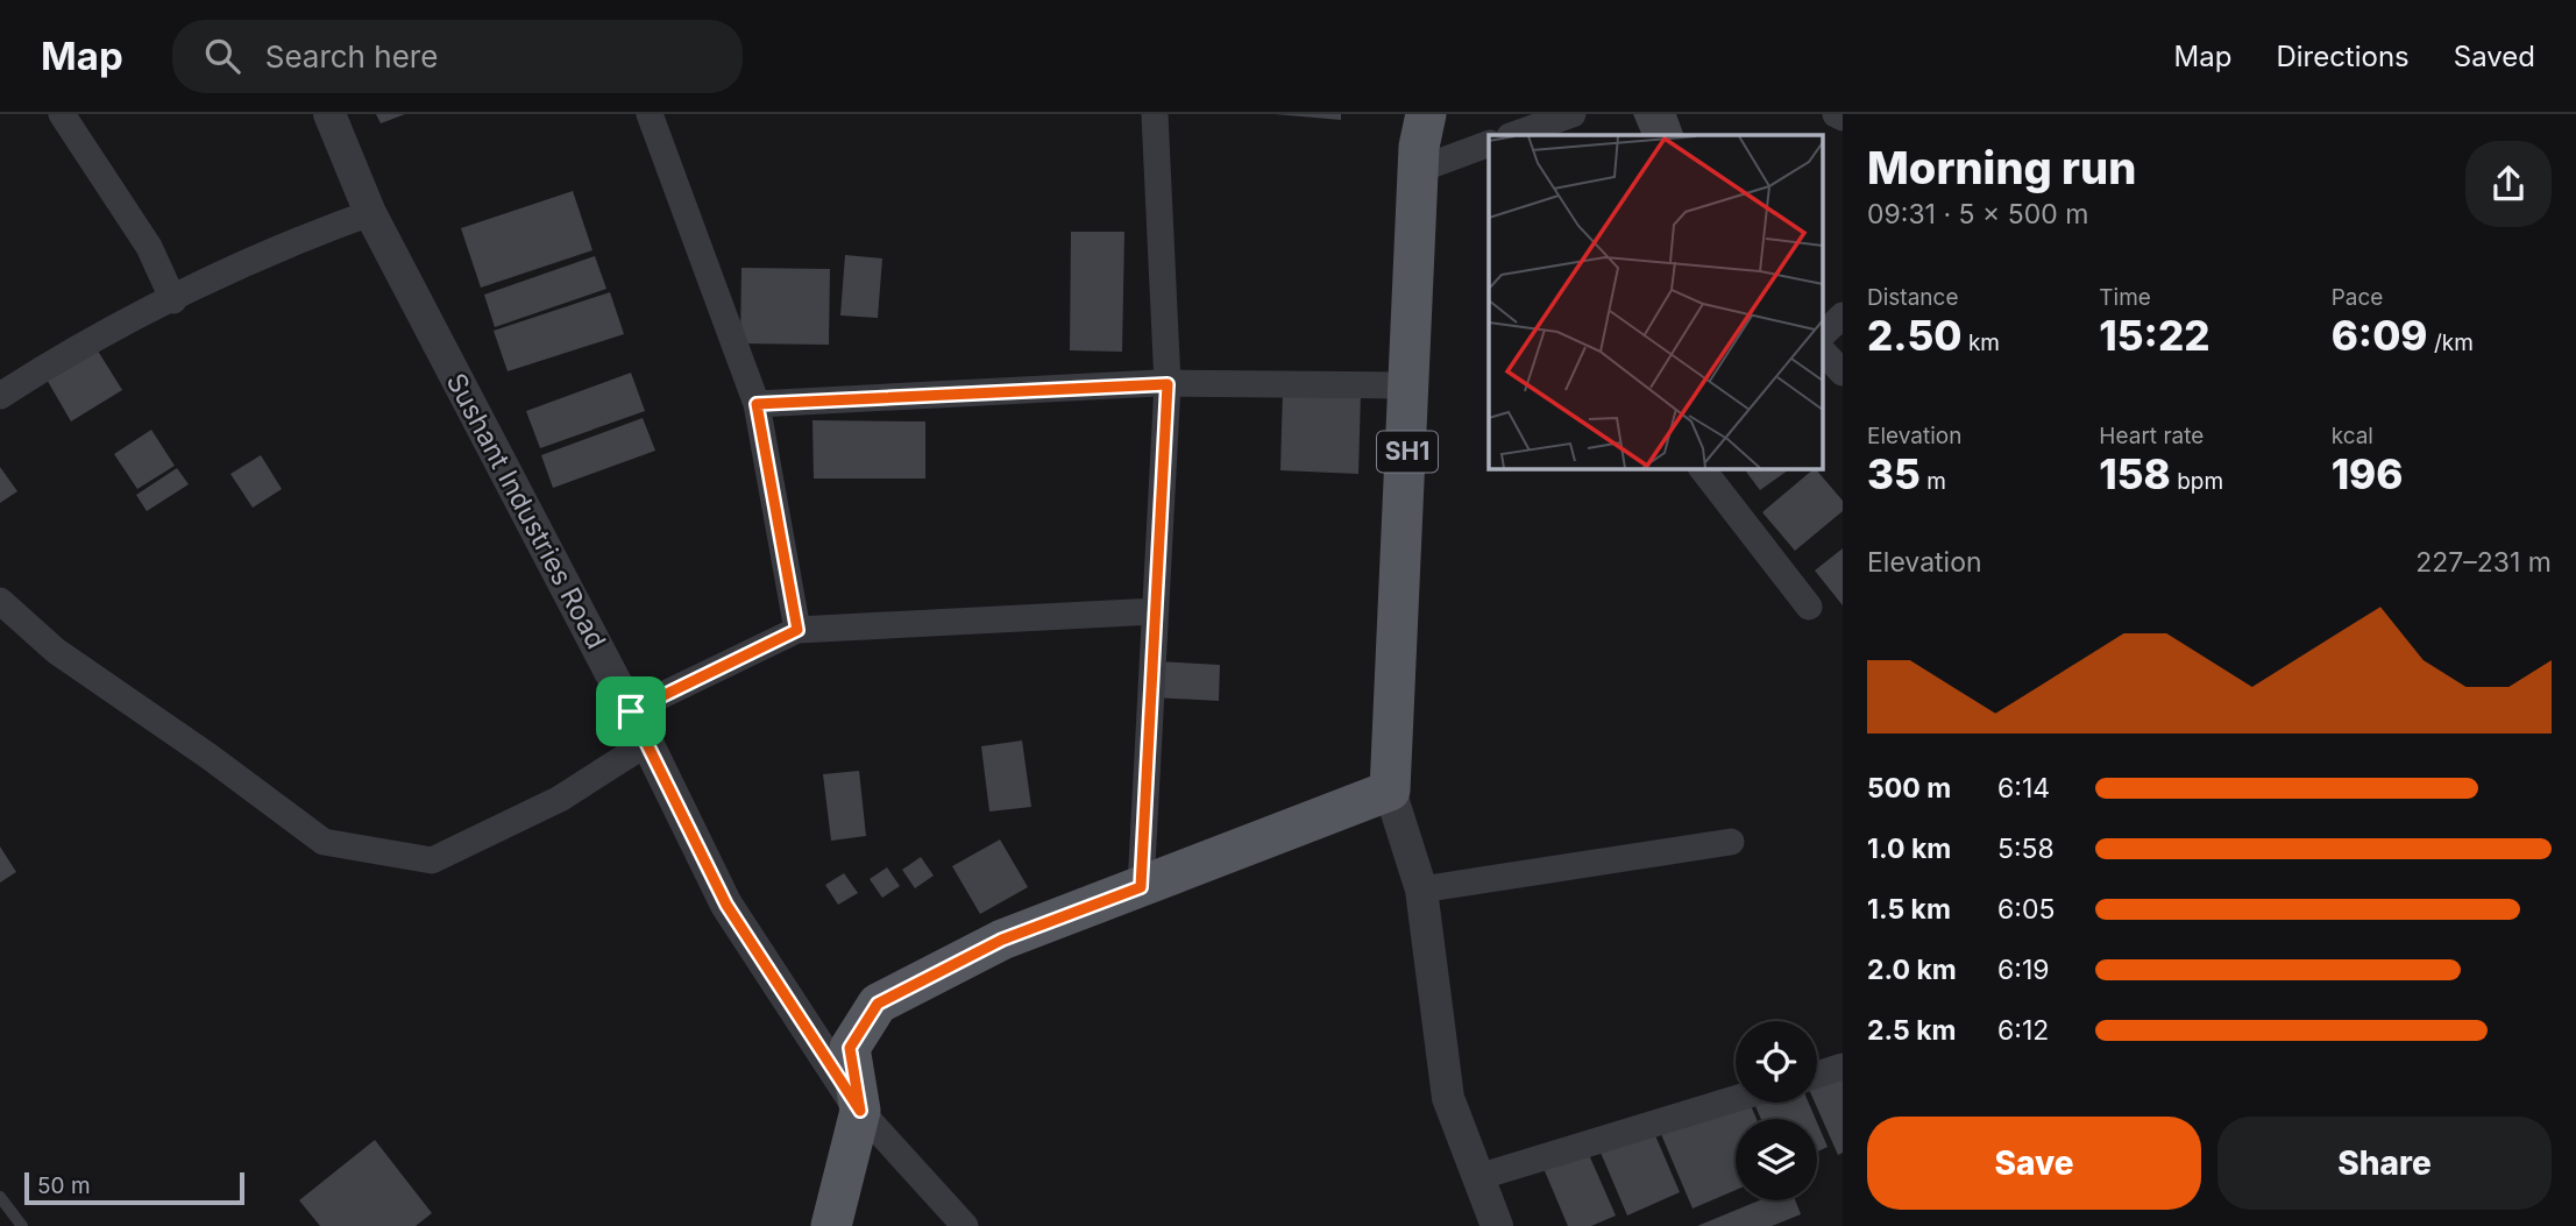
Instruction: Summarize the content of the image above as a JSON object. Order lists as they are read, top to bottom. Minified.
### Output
{"streets":{"main road":["SH1"],"street":["Sushant Industries Road"]},"scale_bar":"50 m","page":{"header":"Map","search":"Search here","nav":["Map","Directions","Saved"],"heading":["Morning run","09:31 · 5 × 500 m"],"stats":[["Distance","2.50 km"],["Time","15:22"],["Pace","6:09 /km"],["Elevation","35 m"],["Heart rate","158 bpm"],["kcal","196"]],"chart":["Elevation","227–231 m"],"list":[{"name":"500 m","note":"6:14"},{"name":"1.0 km","note":"5:58"},{"name":"1.5 km","note":"6:05"},{"name":"2.0 km","note":"6:19"},{"name":"2.5 km","note":"6:12"}],"buttons":["Save","Share"],"scale":"50 m"}}
